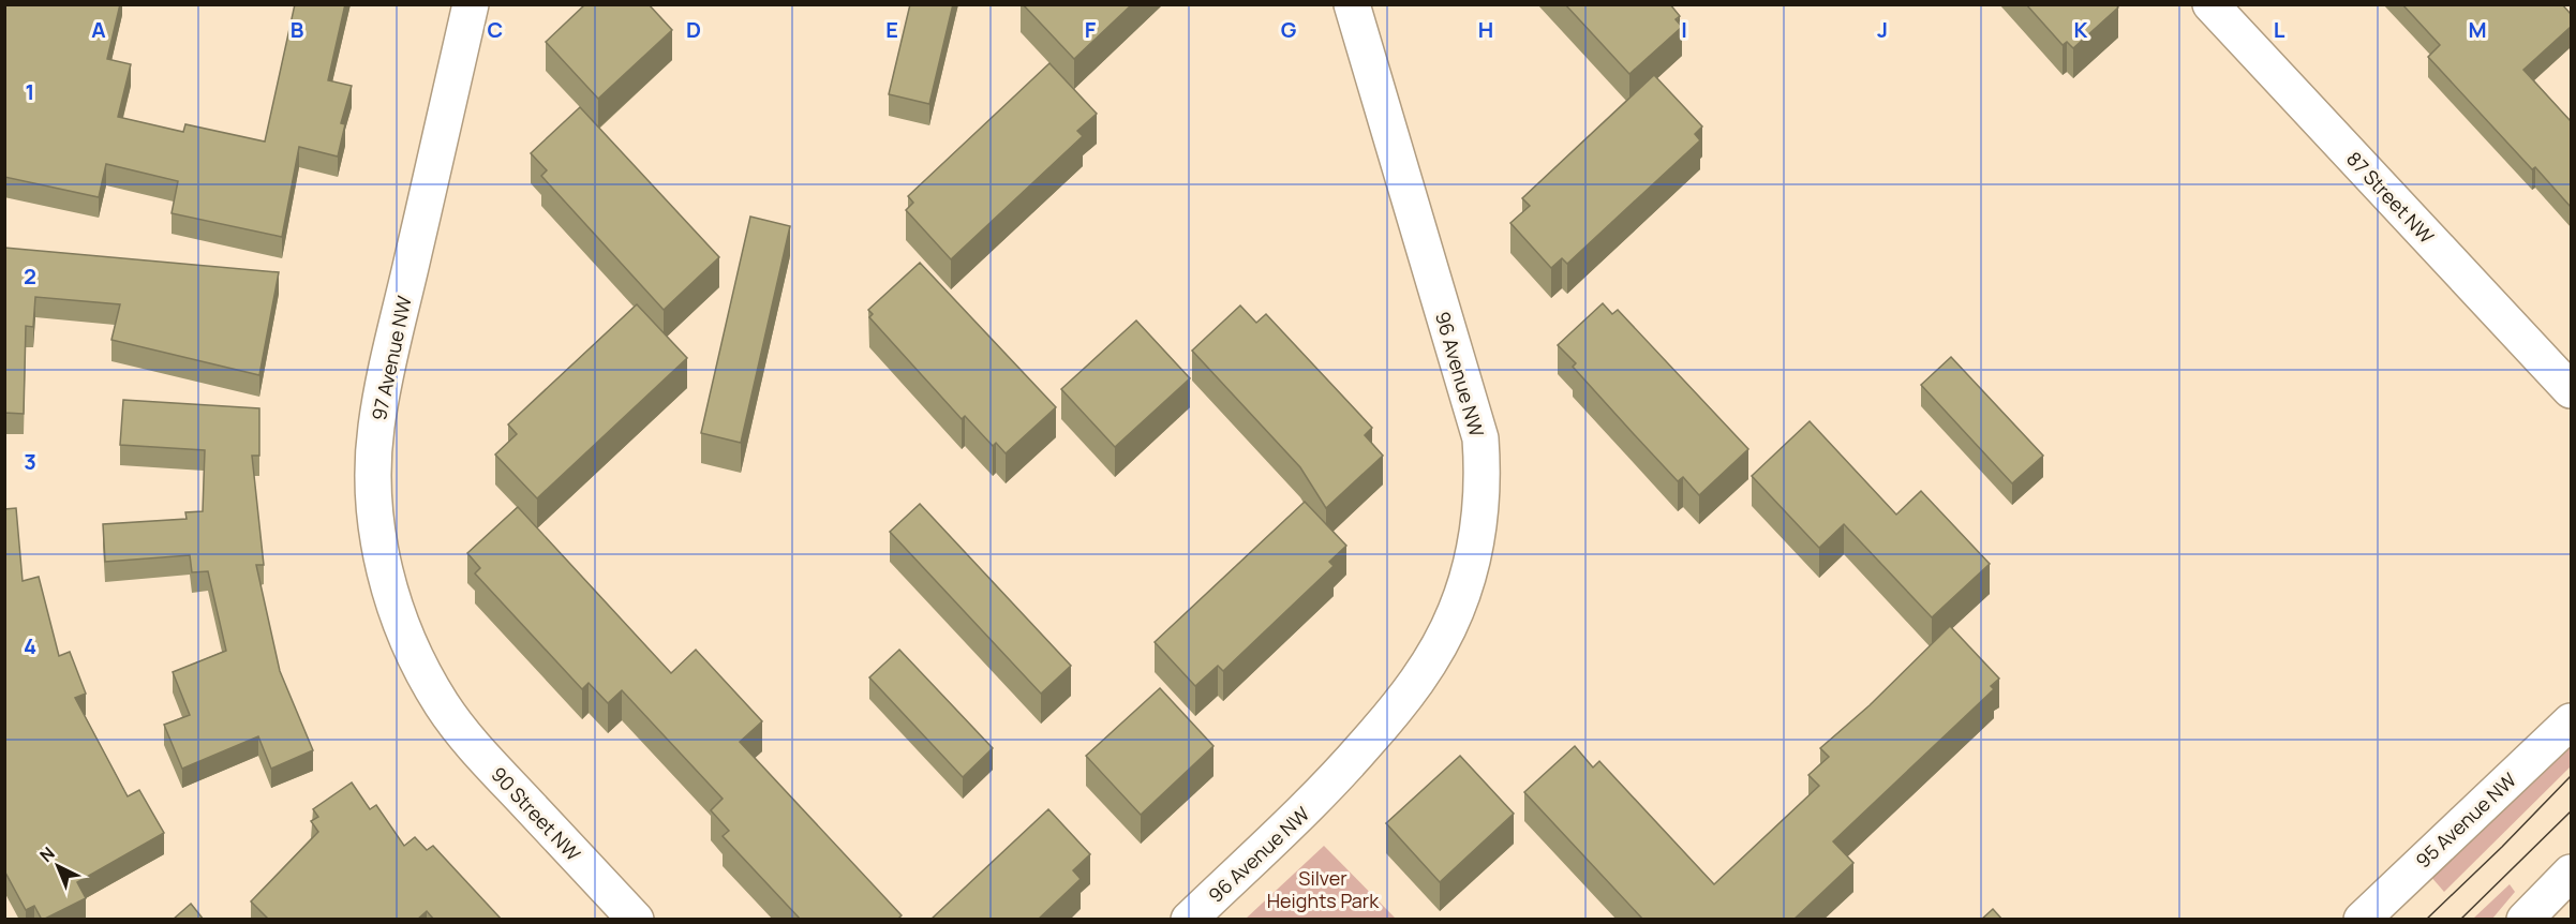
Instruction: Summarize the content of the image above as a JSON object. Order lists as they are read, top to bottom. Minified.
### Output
{"streets":{"street":["87 Street NW","97 Avenue NW","96 Avenue NW","90 Street NW","95 Avenue NW"]},"crossings":[["97 Avenue NW","90 Street NW"]],"parks":["Silver Heights Park"],"north":"top left","grid":{"columns":["A","B","C","D","E","F","G","H","I","J","K","L","M"],"rows":["1","2","3","4"]}}
